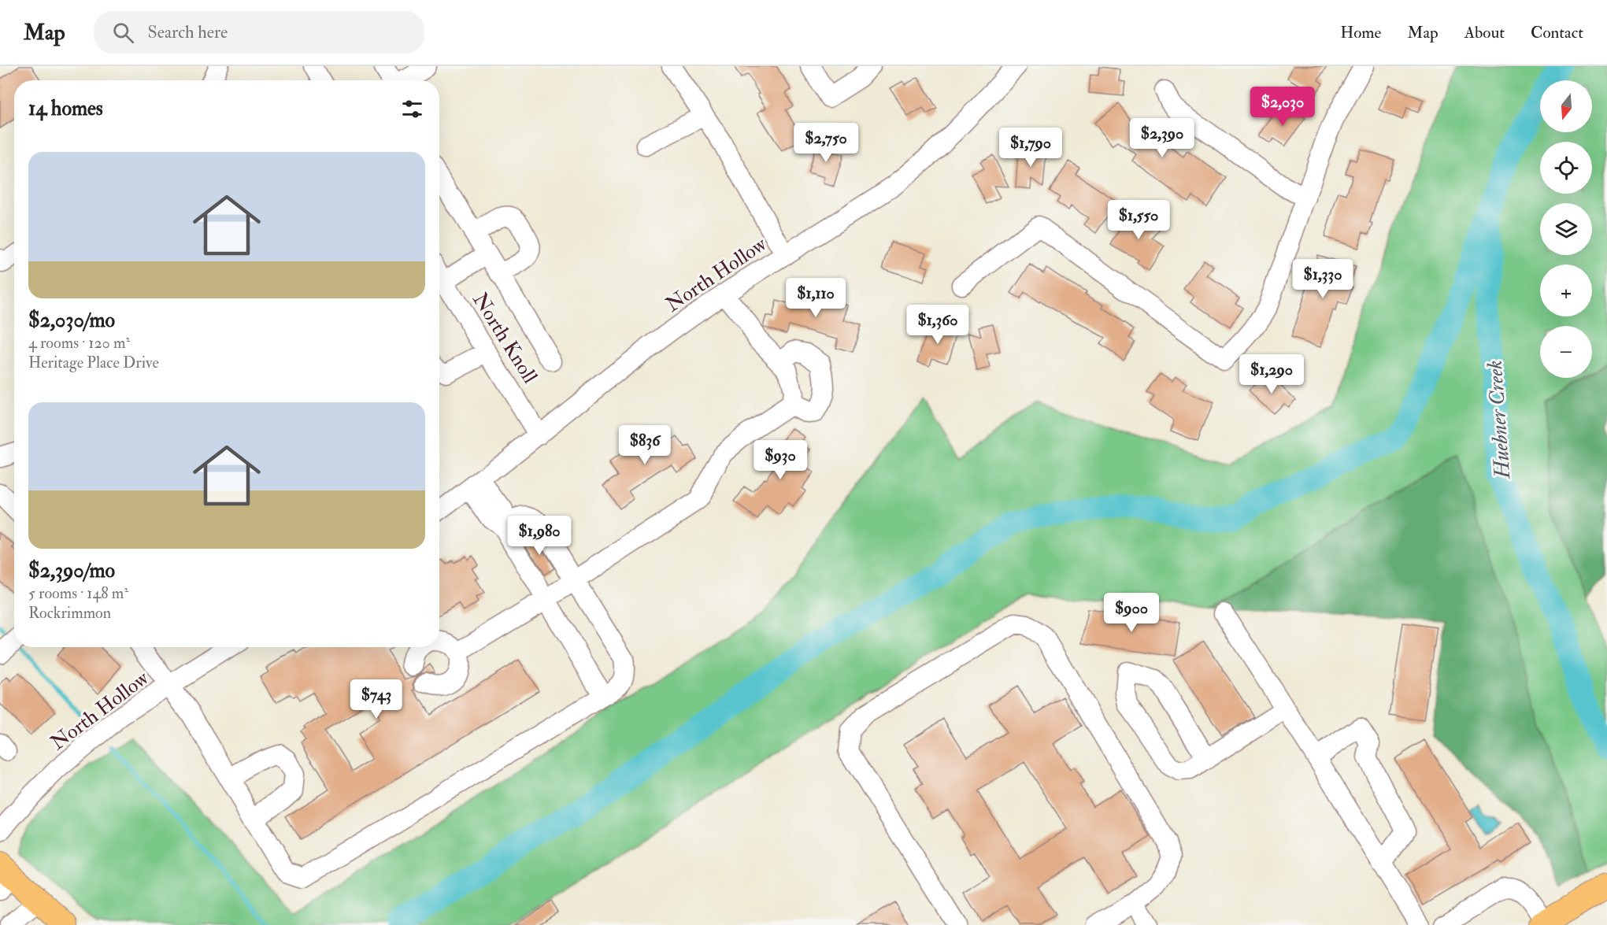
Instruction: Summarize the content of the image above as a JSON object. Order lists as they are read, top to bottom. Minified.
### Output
{"streets":{"street":["North Hollow","North Knoll"]},"crossings":[["North Hollow","North Knoll"]],"water":["Huebner Creek"],"north":"bottom","page":{"header":"Map","search":"Search here","nav":["Home","Map","About","Contact"],"map_buttons":["+","−"],"heading":"14 homes","price":["$2,030","$2,390","$2,750","$1,790","$1,550","$1,330","$1,110","$1,360","$1,290","$836","$930","$1,980","$900","$743"],"list":[{"name":"$2,030/mo","note":"4 rooms · 120 m² · Heritage Place Drive"},{"name":"$2,390/mo","note":"5 rooms · 148 m² · Rockrimmon"}]}}
